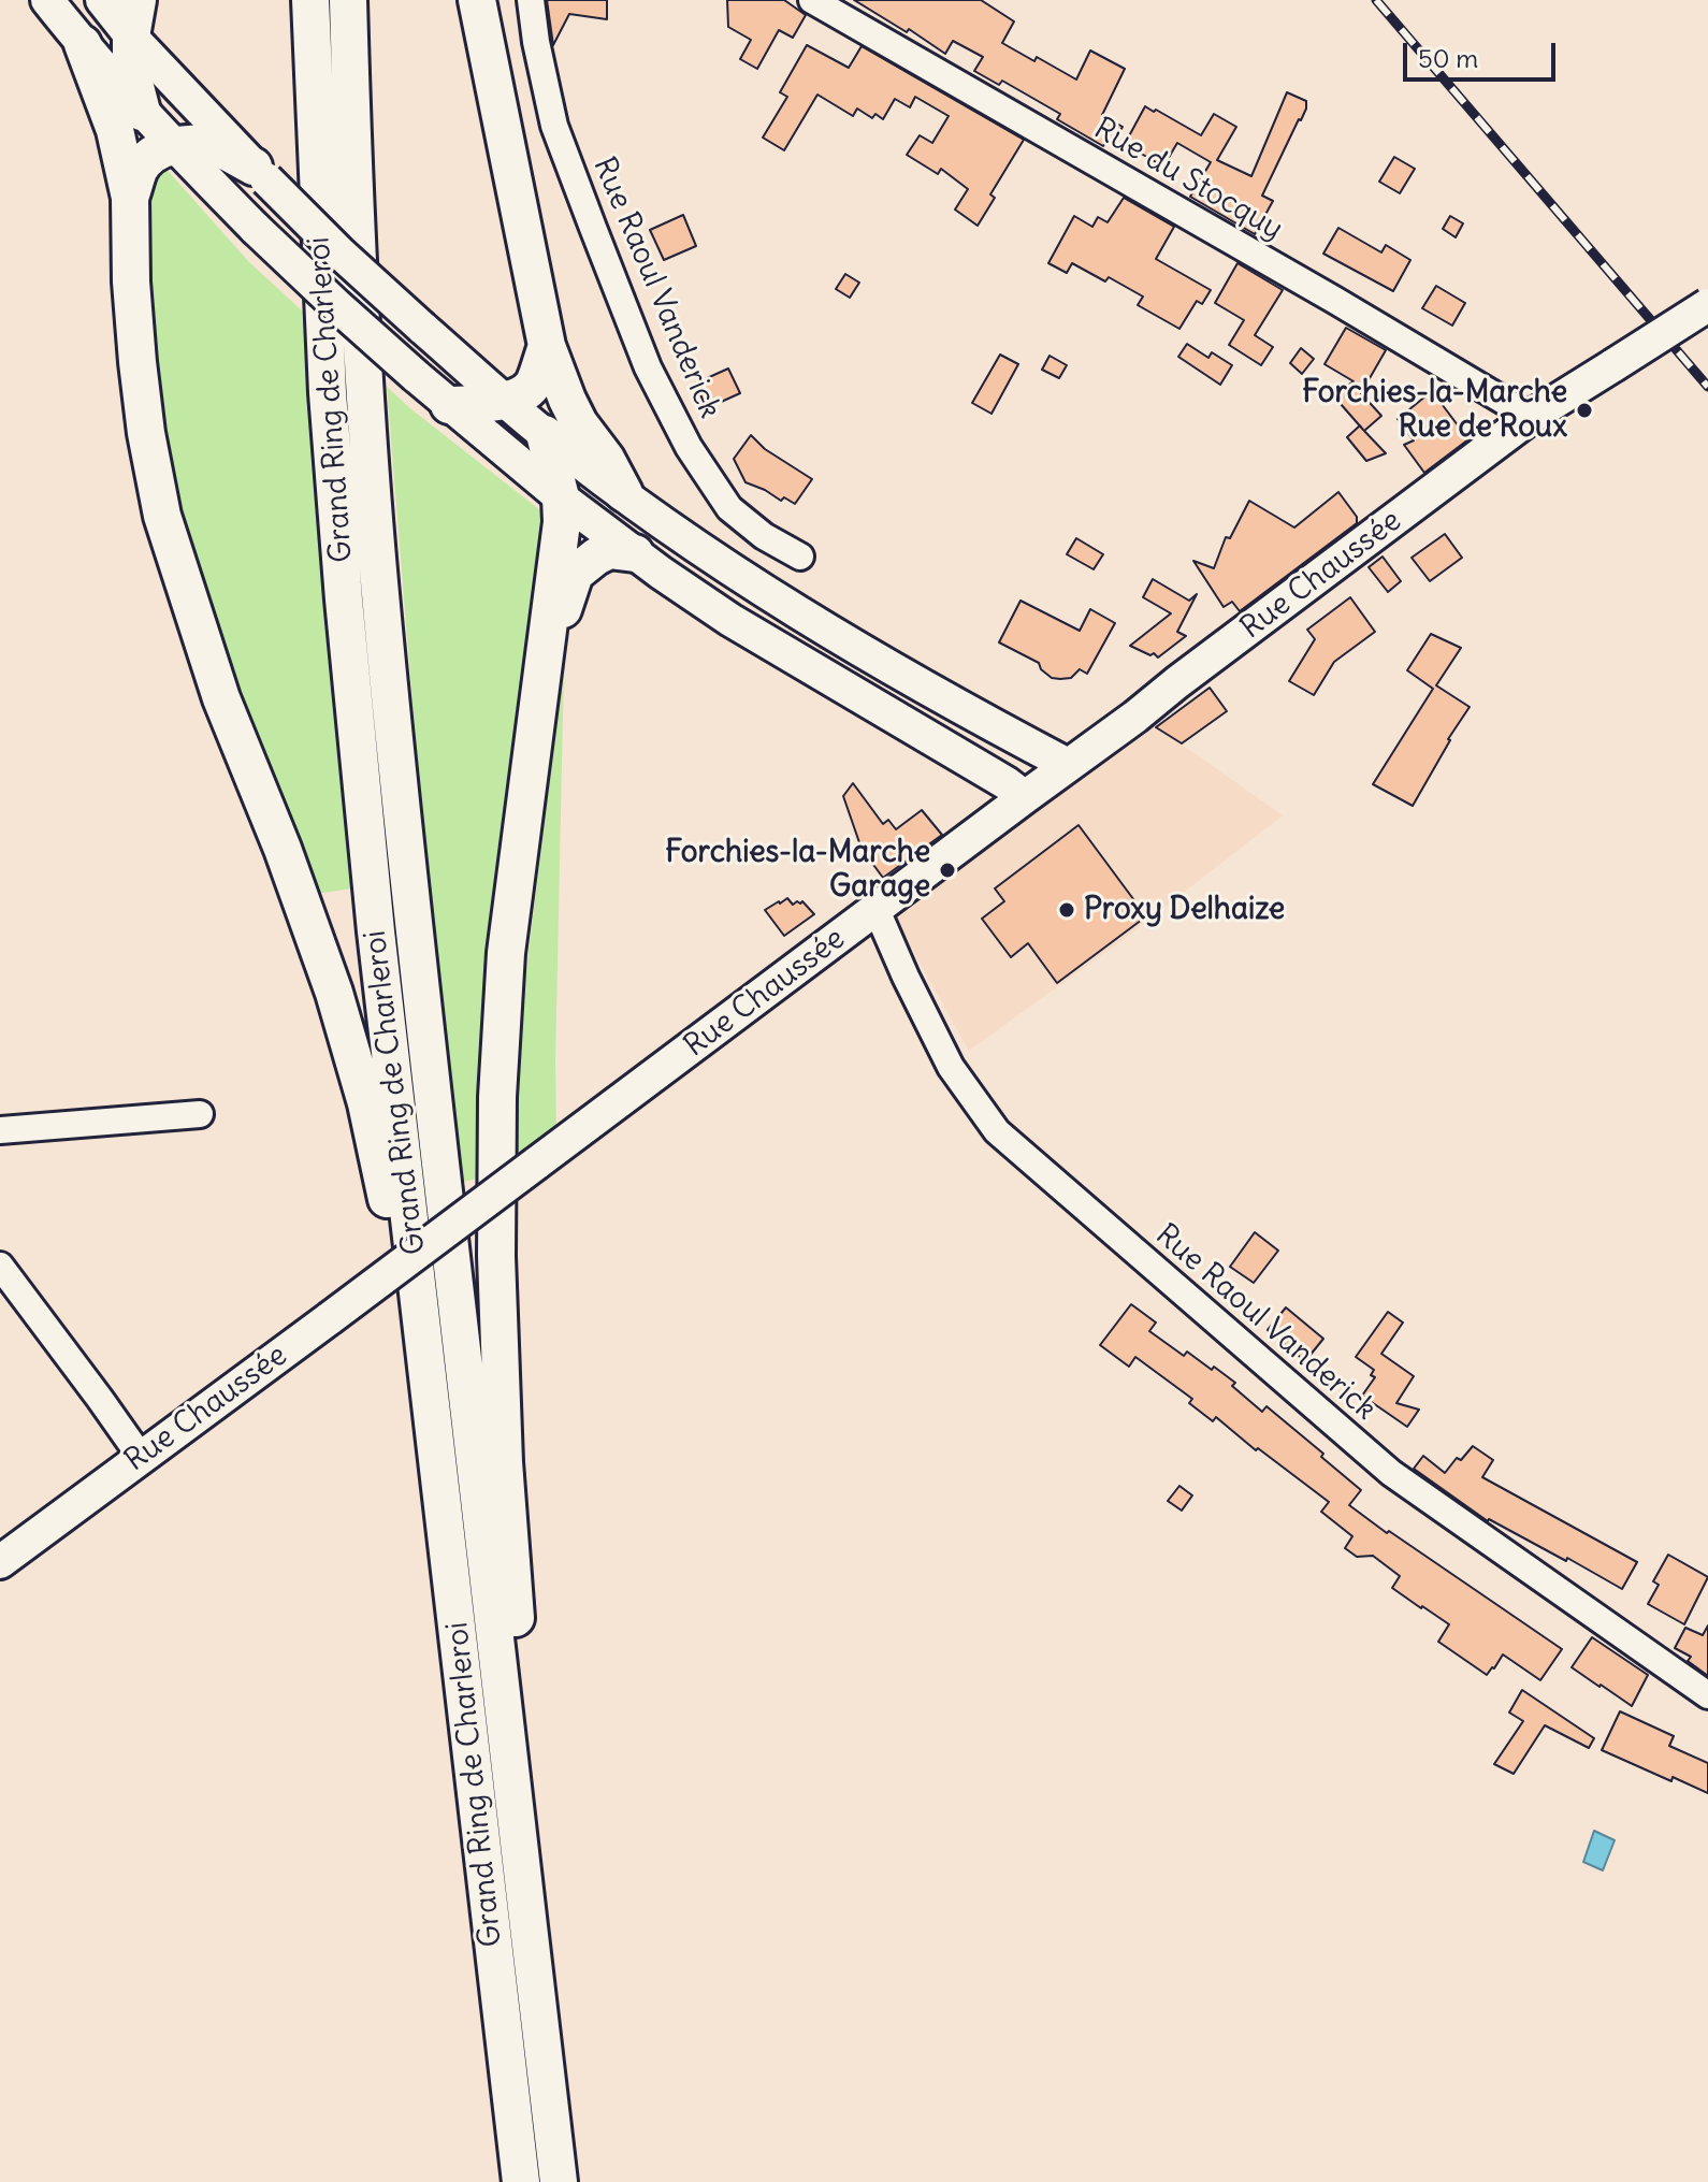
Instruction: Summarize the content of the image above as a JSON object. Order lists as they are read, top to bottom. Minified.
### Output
{"streets":{"highway":["Grand Ring de Charleroi"],"main road":["Rue Chaussée"],"street":["Rue du Stocquy","Rue Raoul Vanderick"]},"crossings":[["Rue du Stocquy","Rue Chaussée"],["Rue Raoul Vanderick","Rue Chaussée"]],"places":["Forchies-la-Marche Rue de Roux","Forchies-la-Marche Garage","Proxy Delhaize"],"scale_bar":"50 m"}
